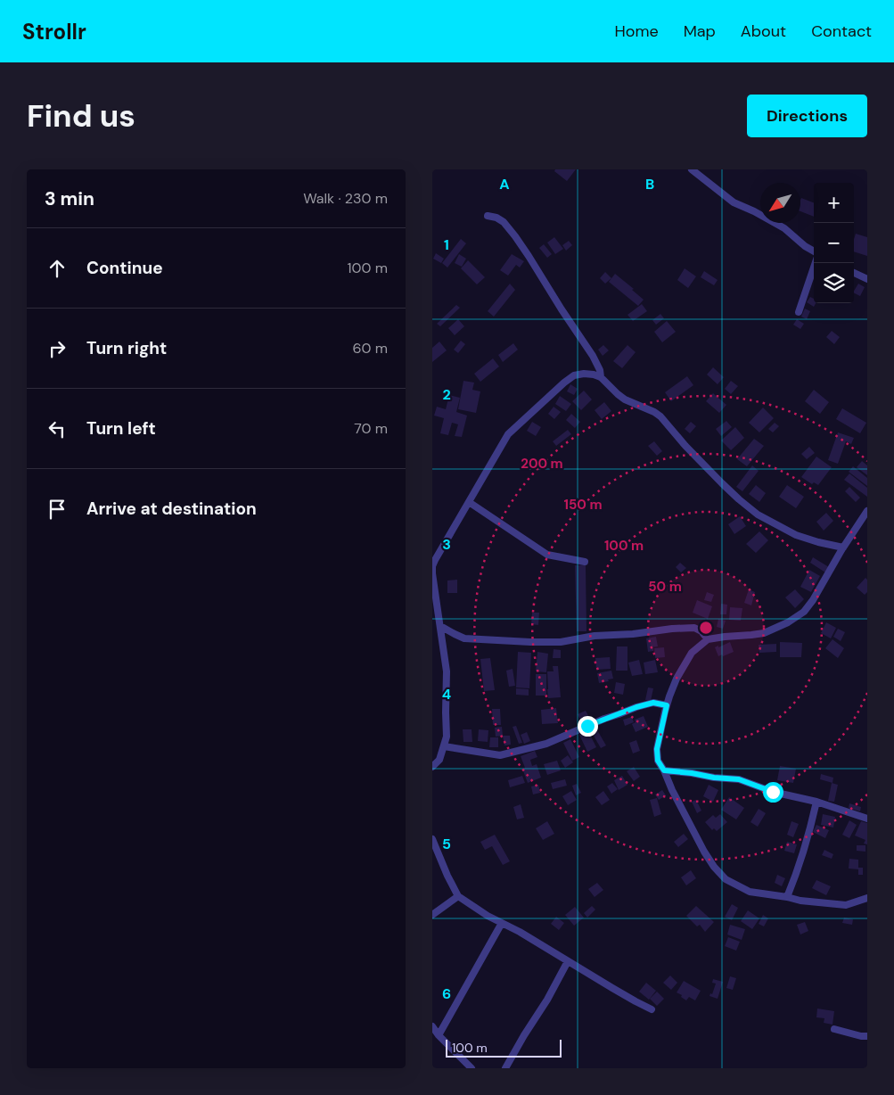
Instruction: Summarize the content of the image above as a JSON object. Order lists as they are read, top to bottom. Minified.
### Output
{"scale_bar":"100 m","north":"bottom left","page":{"header":"Strollr","nav":["Home","Map","About","Contact"],"buttons":"Directions","title":"Find us","heading":["3 min","Walk · 230 m"],"map_buttons":["+","−"],"list":[["Continue","100 m"],["Turn right","60 m"],["Turn left","70 m"],"Arrive at destination"],"scale":"100 m"},"grid":{"columns":["A","B"],"rows":["1","2","3","4","5","6"]},"rings":["200 m","150 m","100 m","50 m"]}
